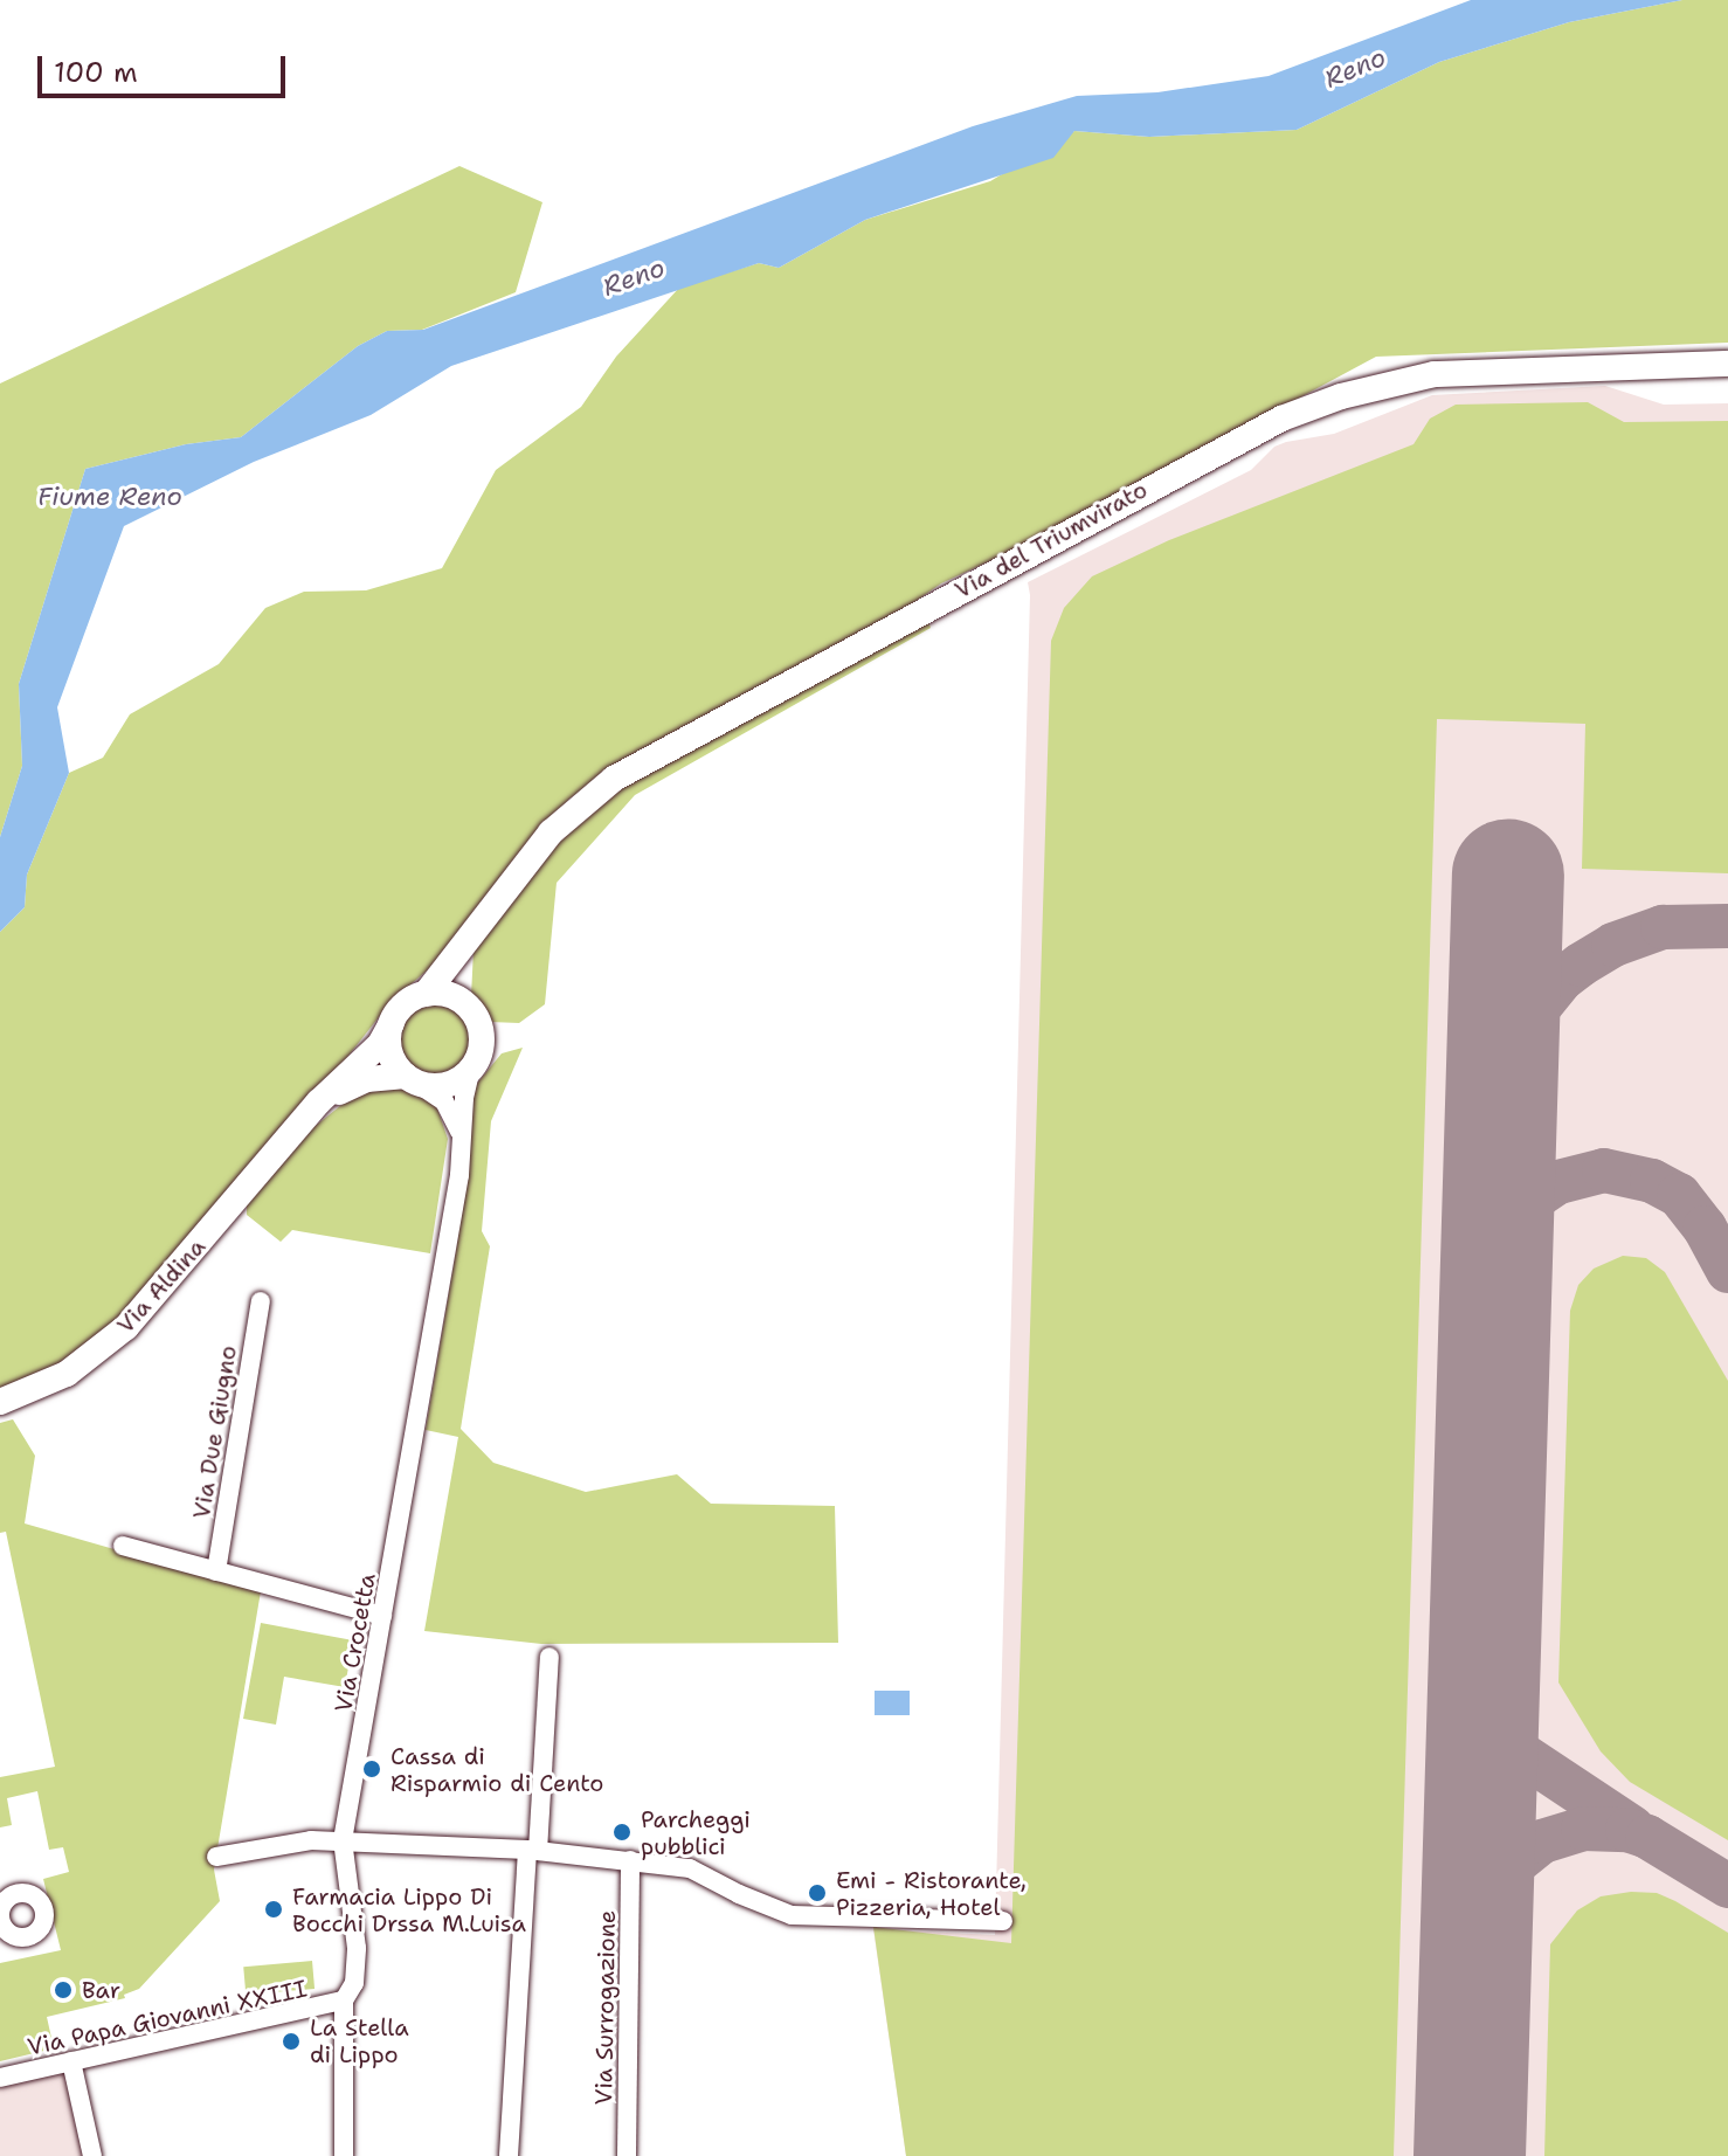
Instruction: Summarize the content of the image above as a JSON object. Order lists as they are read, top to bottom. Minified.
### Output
{"streets":{"street":["Via del Triumvirato","Via Aldina","Via Due Giugno","Via Crocetta","Via Surrogazione","Via Papa Giovanni XXIII"]},"crossings":[["Via del Triumvirato","Via Aldina"],["Via del Triumvirato","Via Crocetta"],["Via Aldina","Via Crocetta"],["Via Crocetta","Via Papa Giovanni XXIII"]],"water":["Reno","Fiume Reno"],"places":["Cassa di Risparmio di Cento","Parcheggi pubblici","Emi - Ristorante, Pizzeria, Hotel","Farmacia Lippo Di Bocchi Drssa M.Luisa","Bar","La Stella di Lippo"],"scale_bar":"100 m"}
